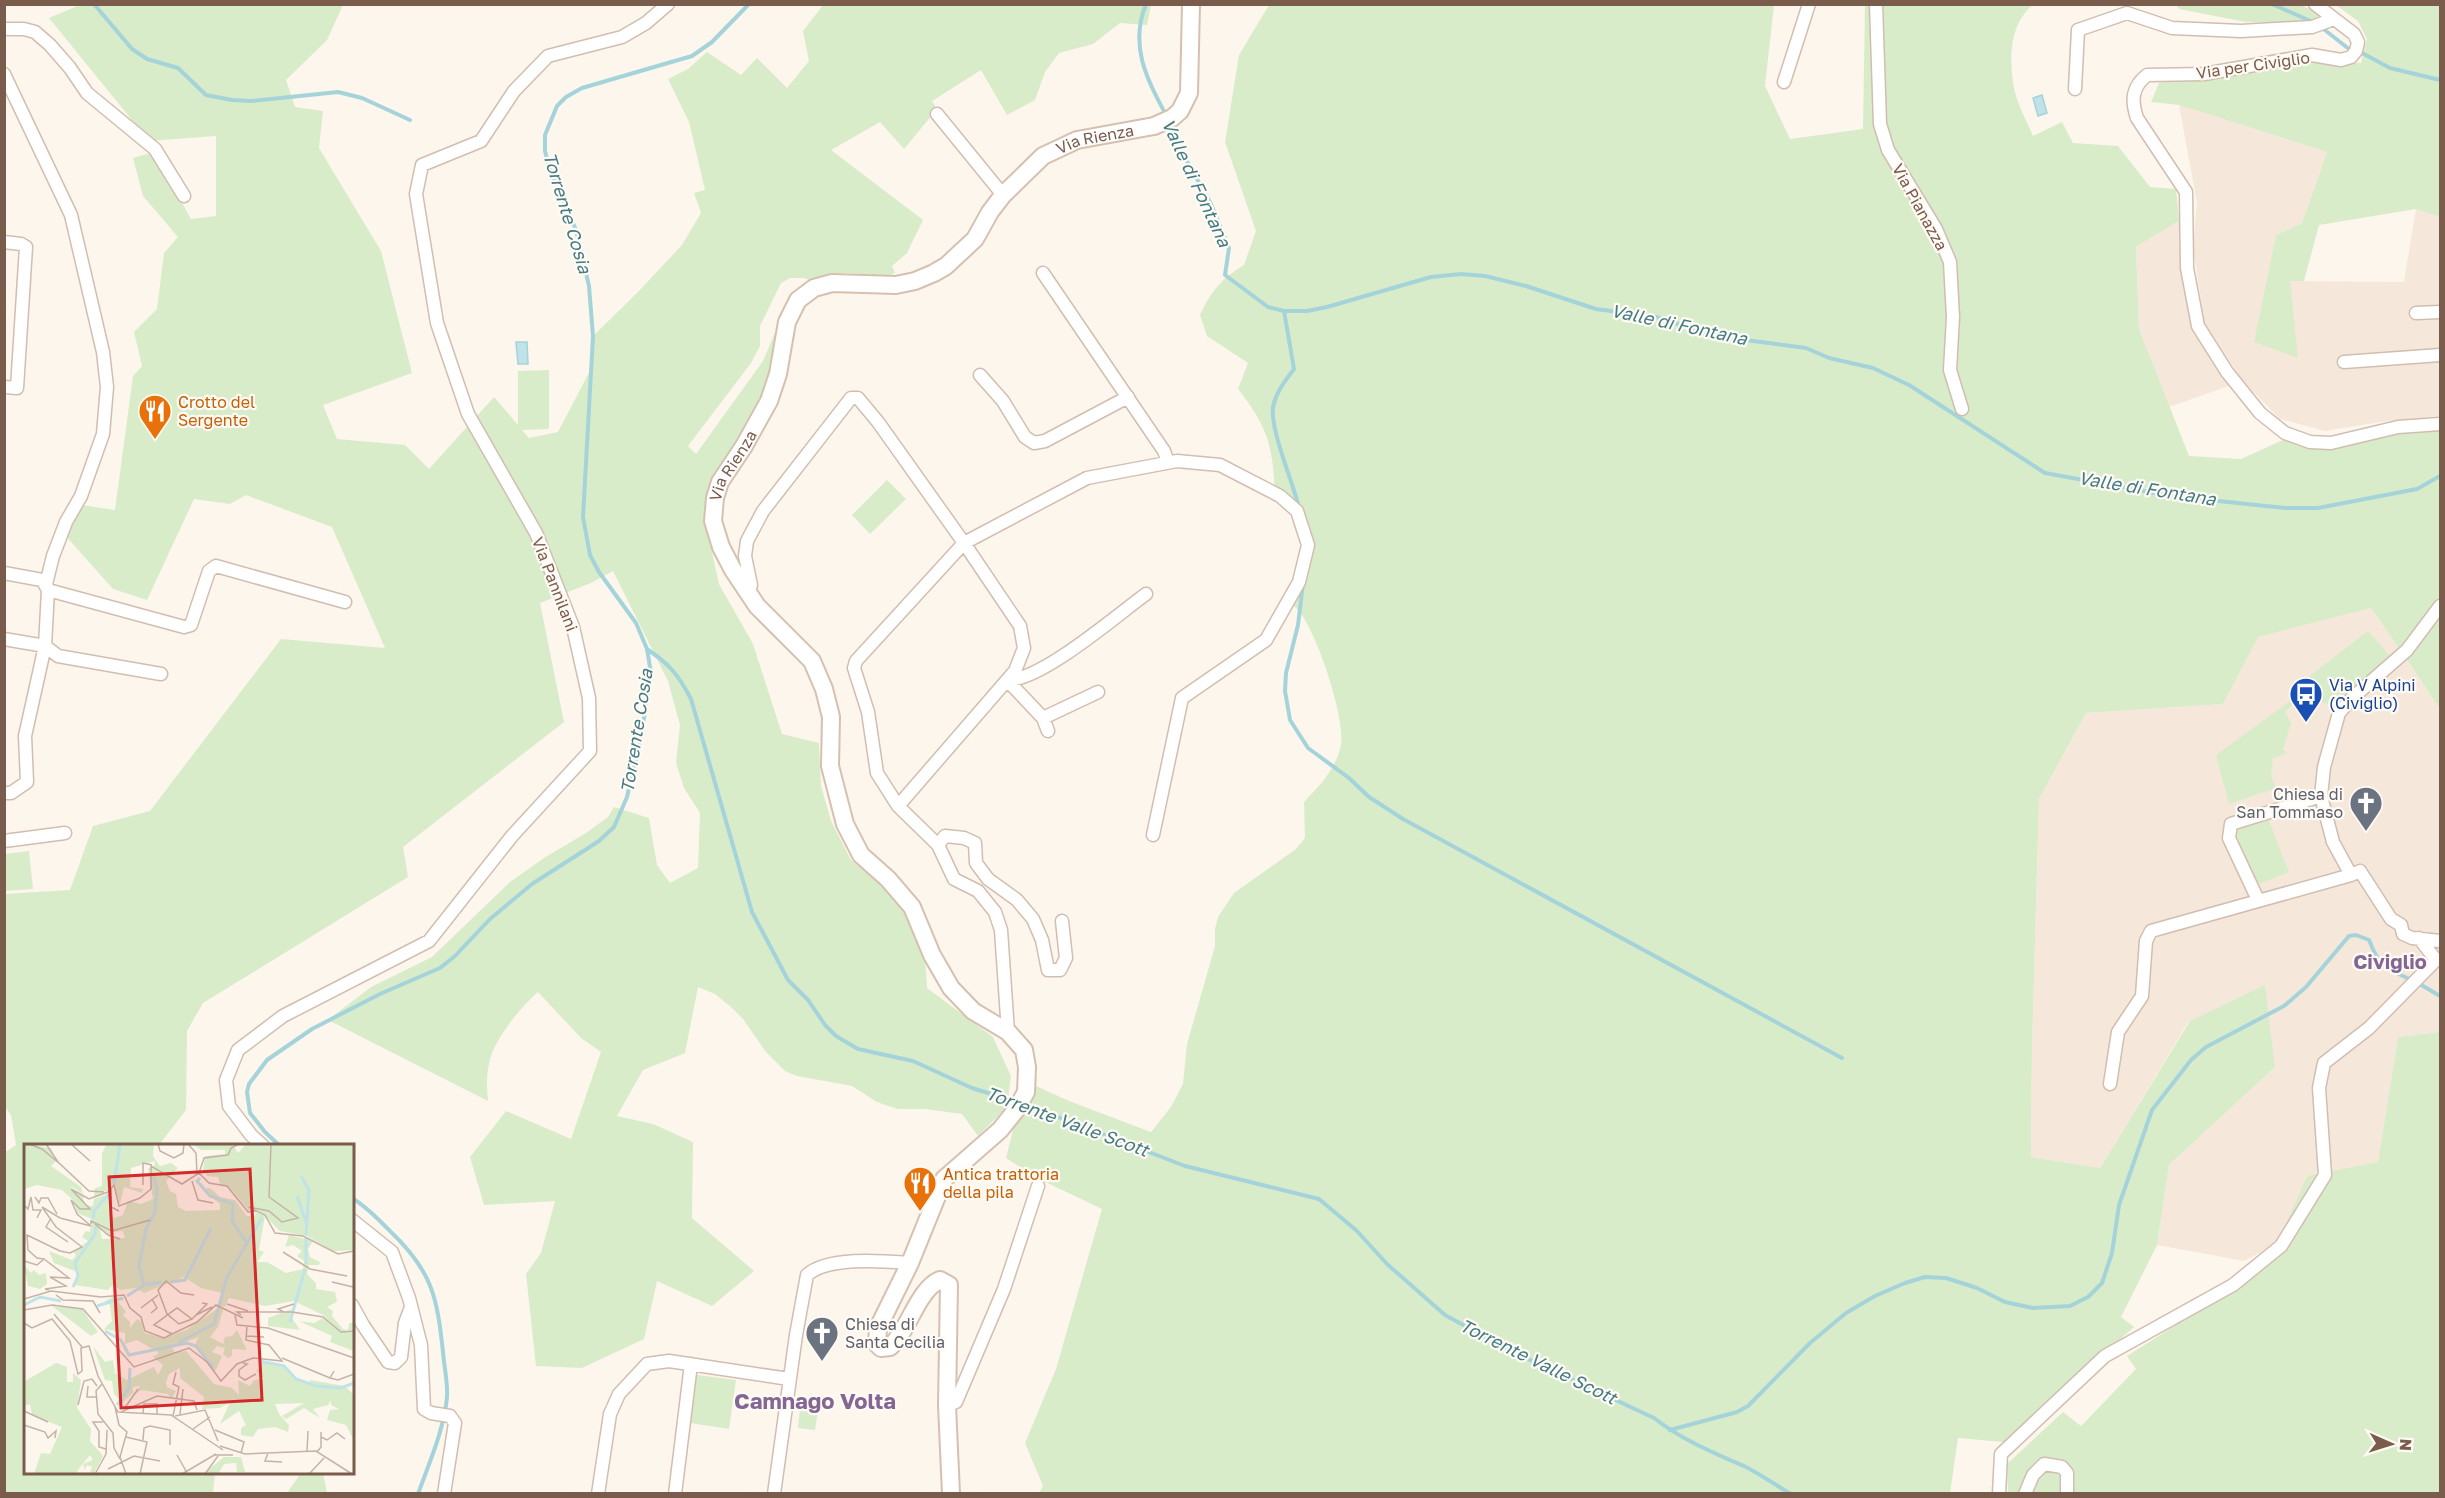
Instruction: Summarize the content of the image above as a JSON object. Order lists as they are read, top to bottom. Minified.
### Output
{"streets":{"street":["Via per Civiglio","Via Rienza","Via Pianazza","Via Pannilani"]},"districts":["Civiglio","Camnago Volta"],"water":["Valle di Fontana","Torrente Cosia","Torrente Valle Scott"],"places":{"restaurant":["Crotto del Sergente","Antica trattoria della pila"],"bus stop":["Via V Alpini (Civiglio)"],"church":["Chiesa di San Tommaso","Chiesa di Santa Cecilia"]},"north":"right"}
